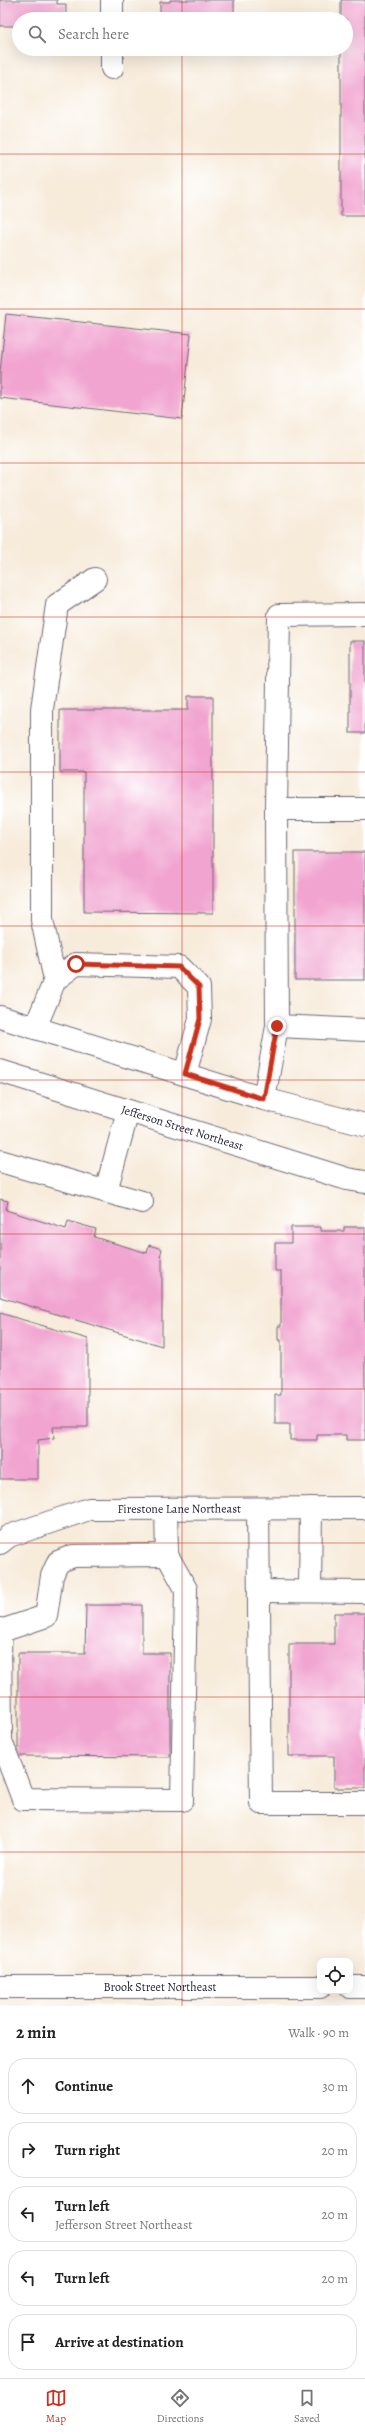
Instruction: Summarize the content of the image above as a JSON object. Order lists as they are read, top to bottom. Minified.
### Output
{"streets":{"main road":["Jefferson Street Northeast","Firestone Lane Northeast","Brook Street Northeast"]},"page":{"search":"Search here","heading":["2 min","Walk · 90 m"],"list":[["Continue","30 m"],["Turn right","20 m"],["Turn left","Jefferson Street Northeast","20 m"],["Turn left","20 m"],"Arrive at destination"],"nav":["Map","Directions","Saved"]}}
